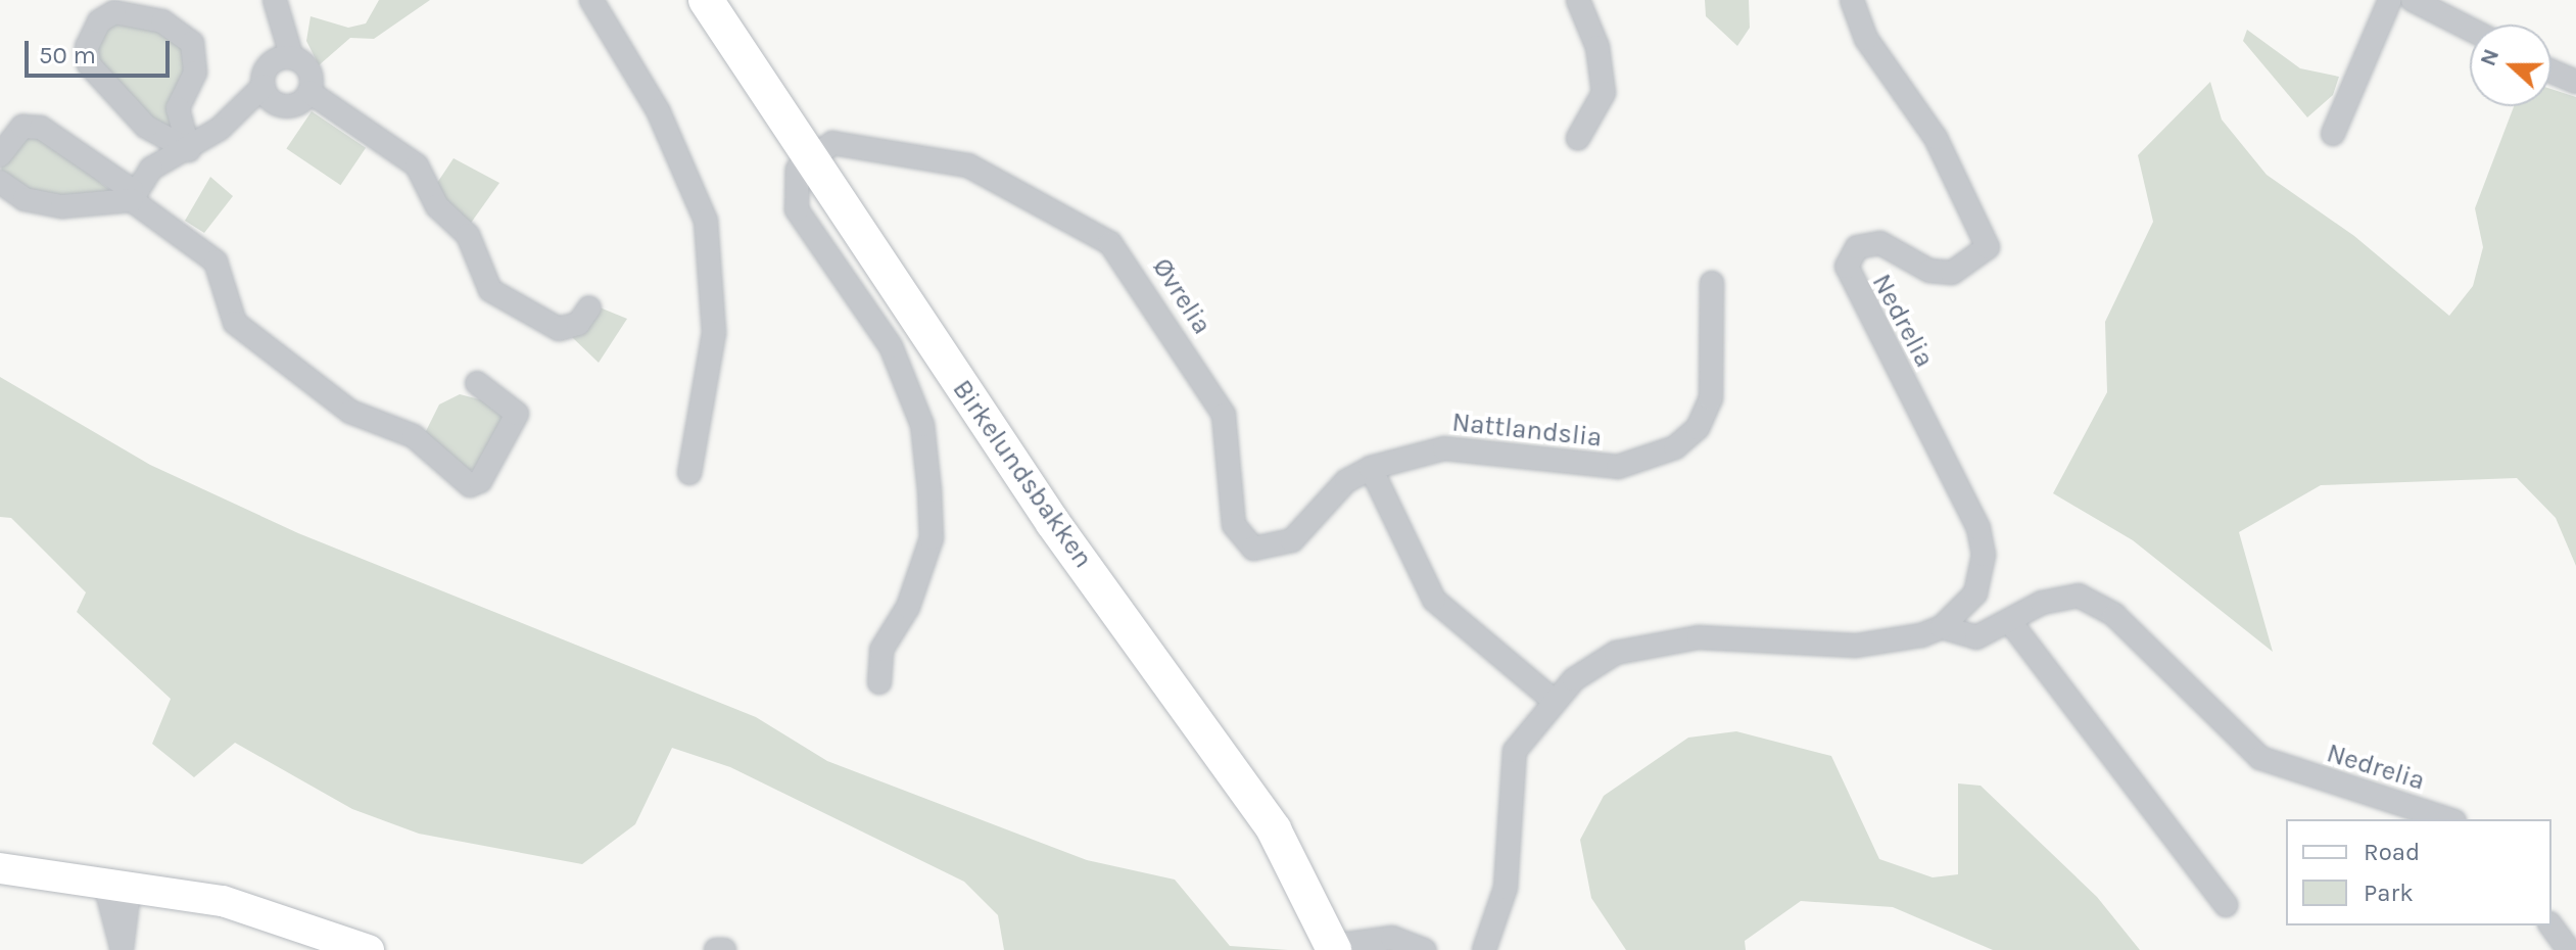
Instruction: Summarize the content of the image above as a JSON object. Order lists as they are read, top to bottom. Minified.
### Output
{"streets":{"main road":["Birkelundsbakken"],"street":["Øvrelia","Nedrelia","Nattlandslia"]},"crossings":[["Øvrelia","Nattlandslia"],["Øvrelia","Birkelundsbakken"]],"legend":["Road","Park"],"scale_bar":"50 m","north":"left"}
